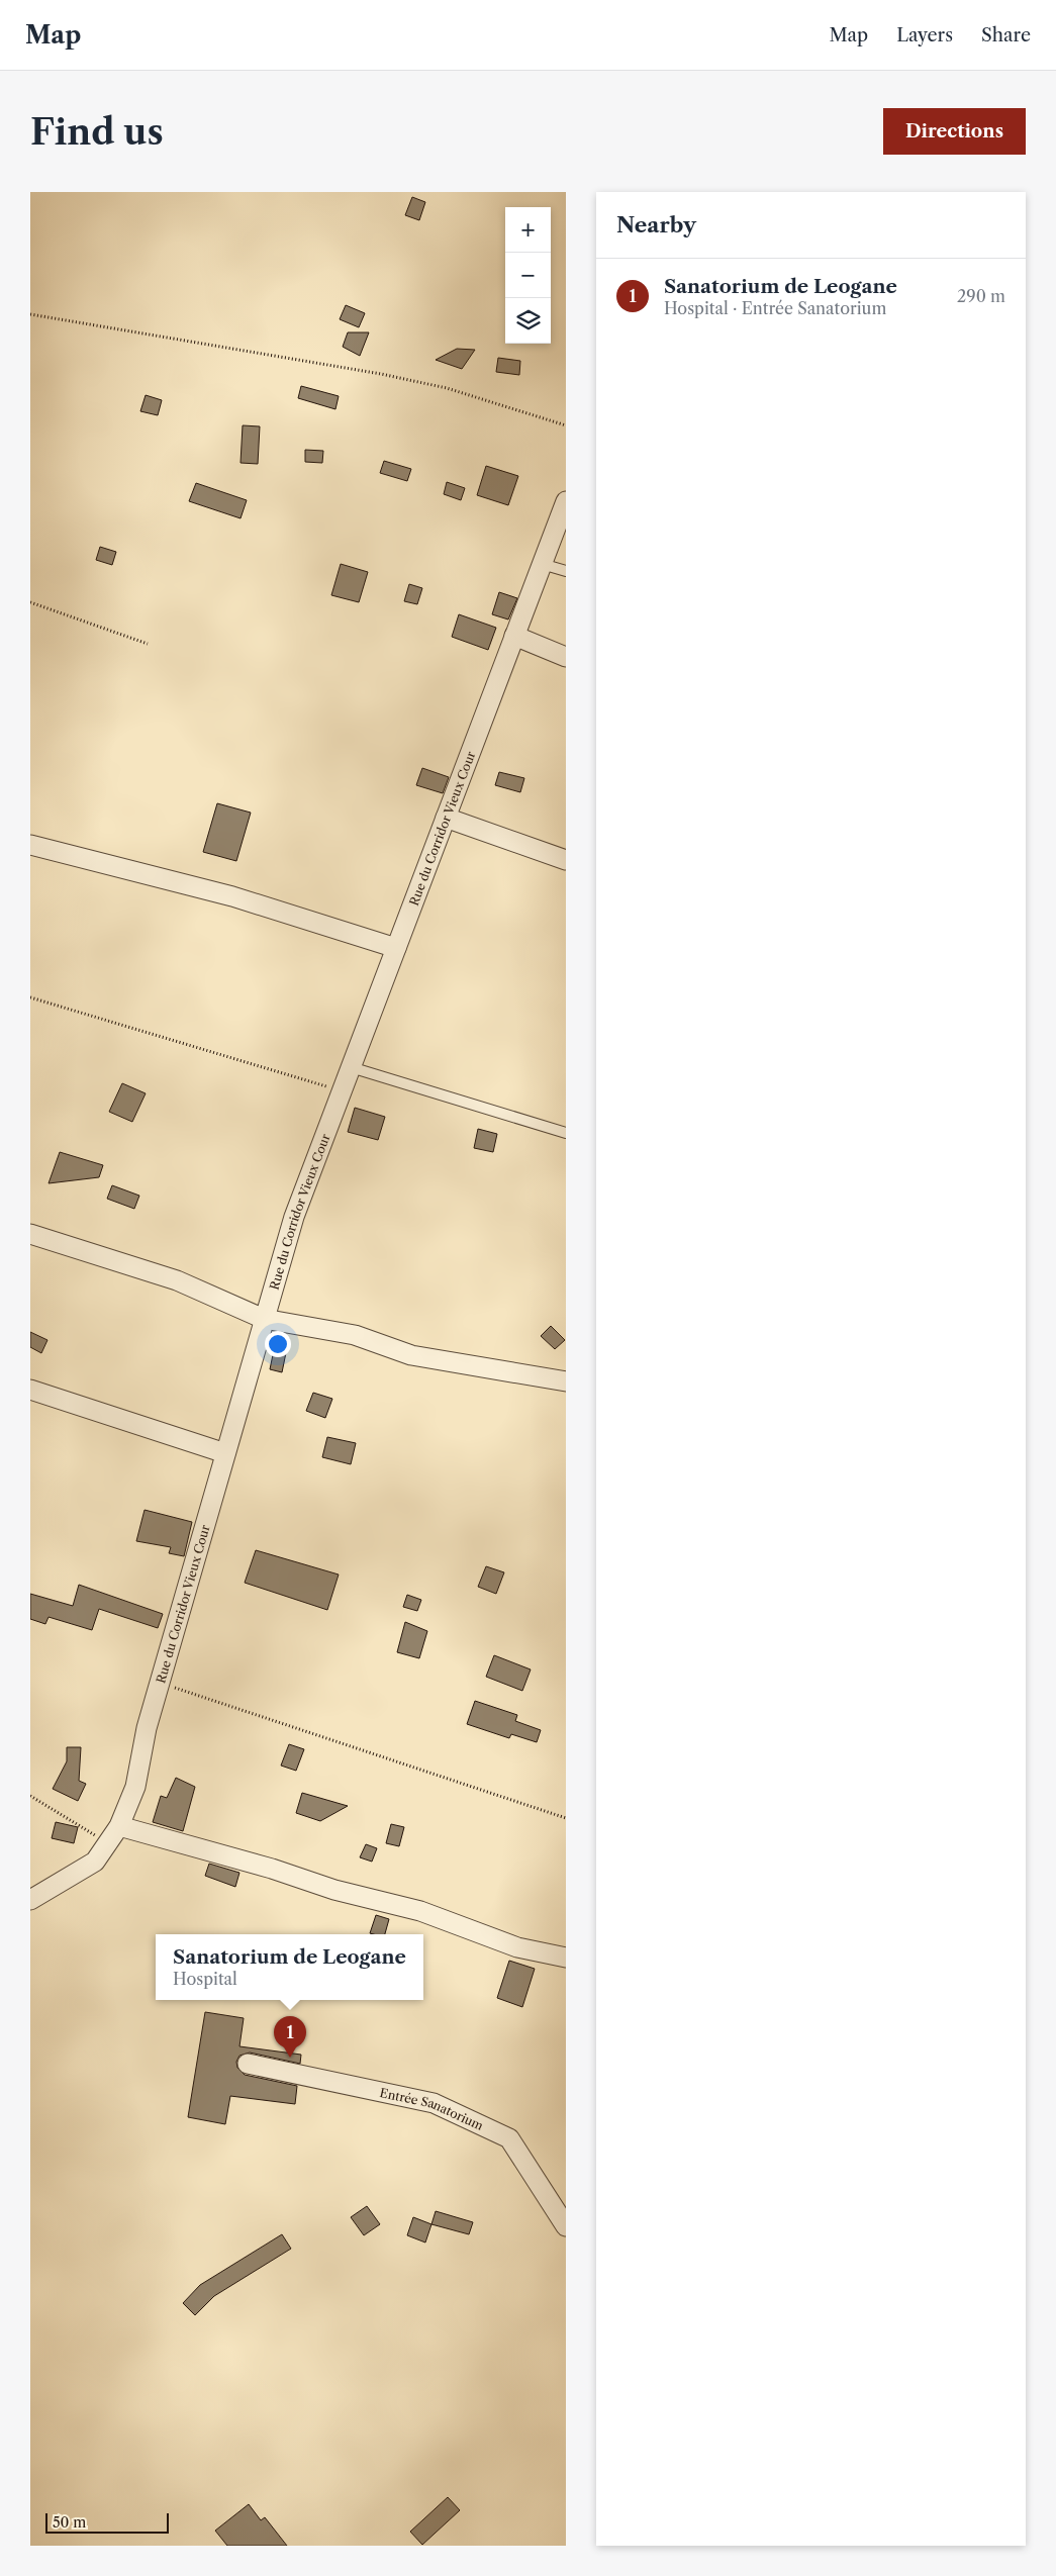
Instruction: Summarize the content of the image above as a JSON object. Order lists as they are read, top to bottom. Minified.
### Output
{"streets":{"street":["Rue du Corridor Vieux Cour","Entrée Sanatorium"]},"scale_bar":"50 m","page":{"header":"Map","nav":["Map","Layers","Share"],"buttons":"Directions","title":"Find us","heading":"Nearby","map_buttons":["+","−"],"list":[{"mark":"1","name":"Sanatorium de Leogane","note":"Hospital · Entrée Sanatorium","value":"290 m"}],"popup":["Sanatorium de Leogane","Hospital"],"pins":"1","scale":"50 m"}}
